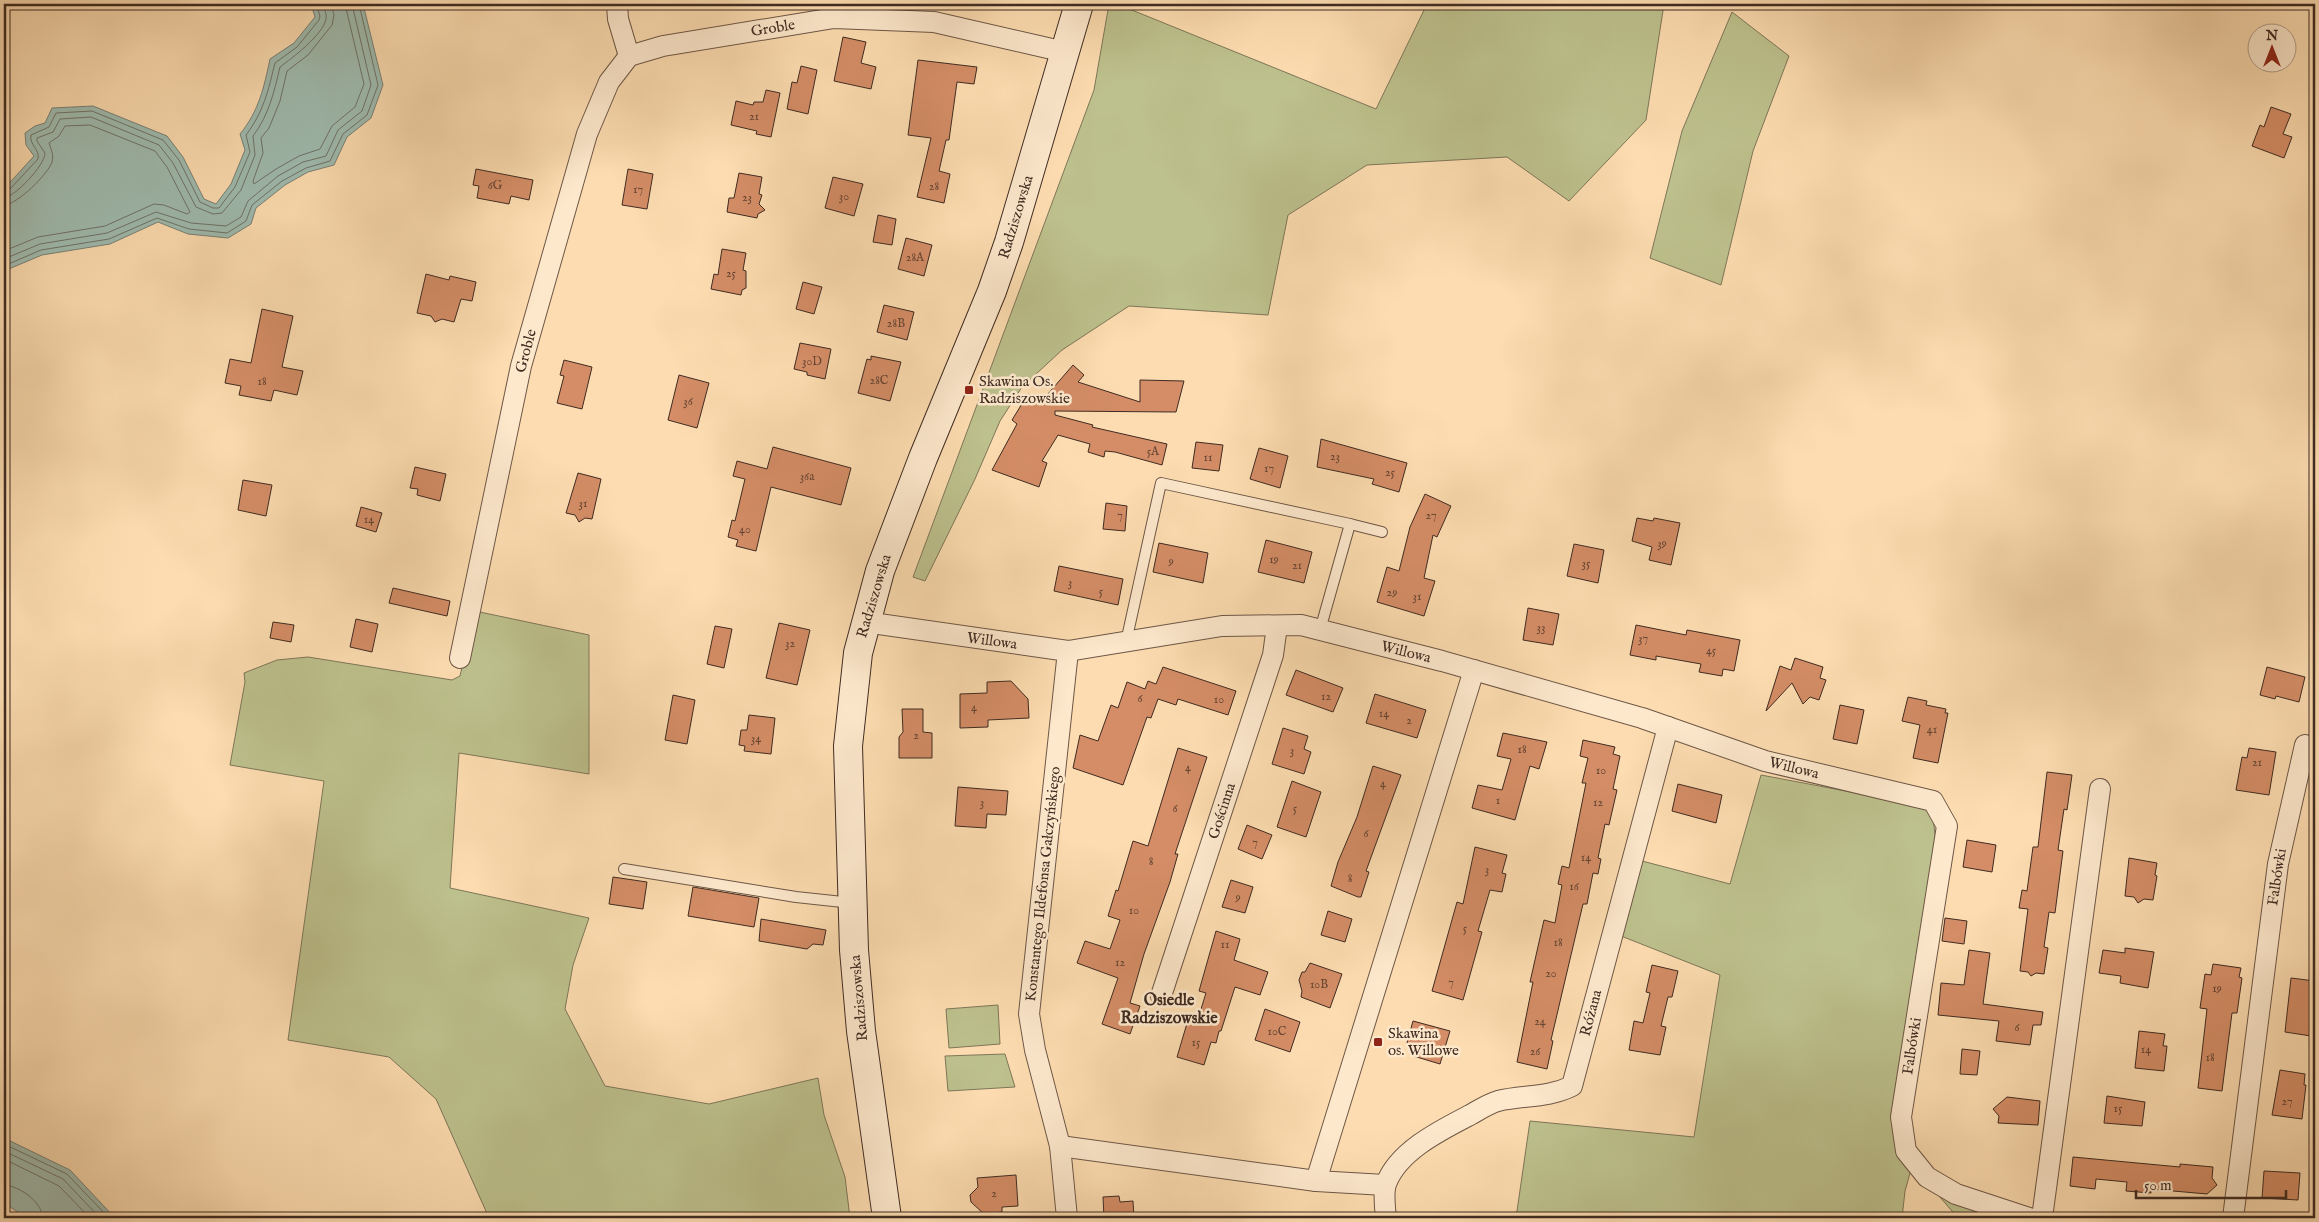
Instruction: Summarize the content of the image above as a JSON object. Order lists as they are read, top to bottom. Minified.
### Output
{"streets":{"street":["Groble","Radziszowska","Willowa","Gościnna","Falbówki","Konstantego Ildefonsa Gałczyńskiego","Różana"]},"crossings":[["Groble","Radziszowska"],["Radziszowska","Willowa"],["Willowa","Gościnna"],["Willowa","Falbówki"],["Willowa","Konstantego Ildefonsa Gałczyńskiego"],["Willowa","Różana"]],"districts":["Osiedle Radziszowskie"],"places":{"transit":["Skawina Os. Radziszowskie","Skawina os. Willowe"]},"house_numbers":["21","6G","28","17","30","23","28A","25","28B","30D","28C","18","36","5A","23","11","17","25","36a","31","7","27","14","40","39","19","9","35","21","3","5","29","31","33","37","32","45","12","6","10","4","14","2","41","2","34","18","3","21","4","10","4","1","3","12","6","5","6","7","14","8","3","8","16","9","10","5","18","11","12","20","7","10B","19","24","6","10C","15","14","26","18","27","15","2"],"scale_bar":"50 m","north":"top"}
